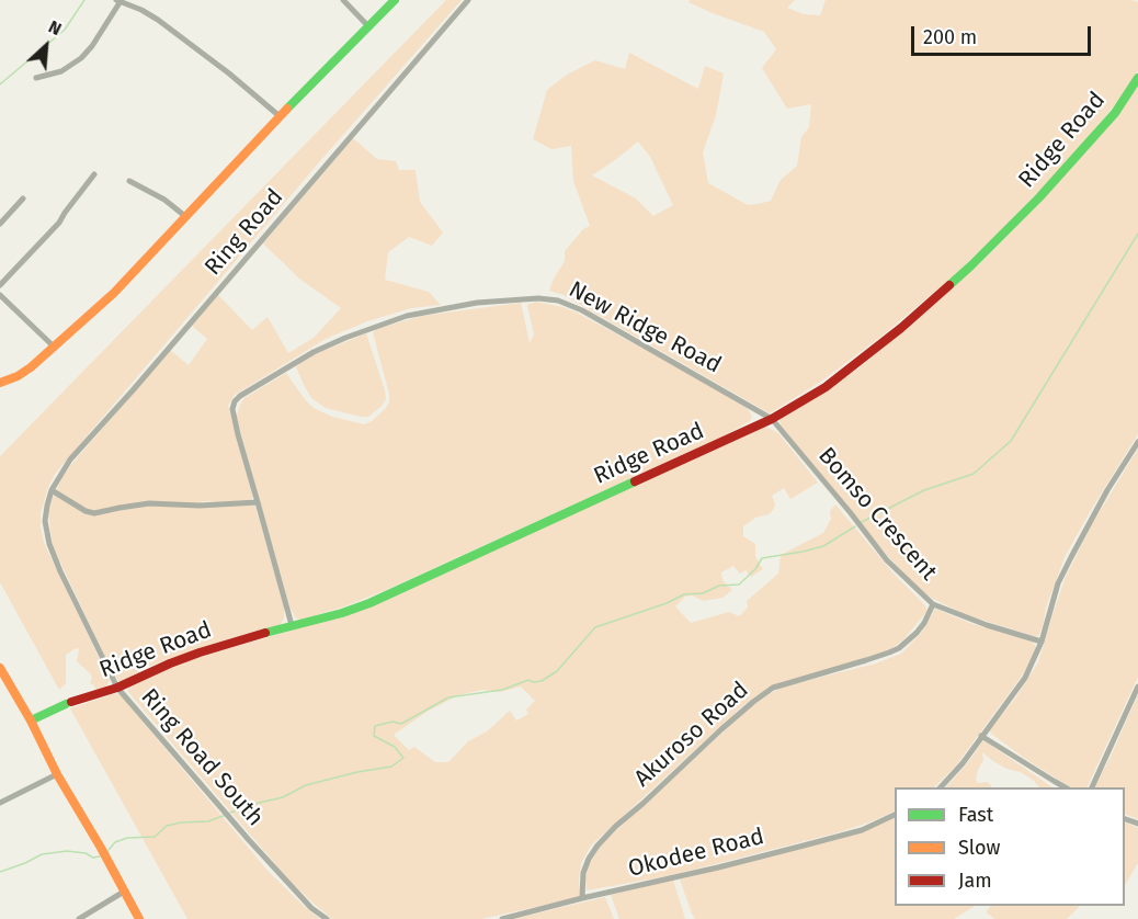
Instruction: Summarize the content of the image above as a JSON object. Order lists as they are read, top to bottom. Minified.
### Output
{"streets":{"street":["Ridge Road","Ring Road","New Ridge Road","Bomso Crescent","Akuroso Road","Ring Road South","Okodee Road"]},"crossings":[["Ridge Road","New Ridge Road"],["Ridge Road","Bomso Crescent"],["Ridge Road","Ring Road South"],["Ring Road","Ring Road South"],["New Ridge Road","Bomso Crescent"],["Bomso Crescent","Akuroso Road"],["Akuroso Road","Okodee Road"]],"legend":["Fast","Slow","Jam"],"scale_bar":"200 m","north":"top right"}
